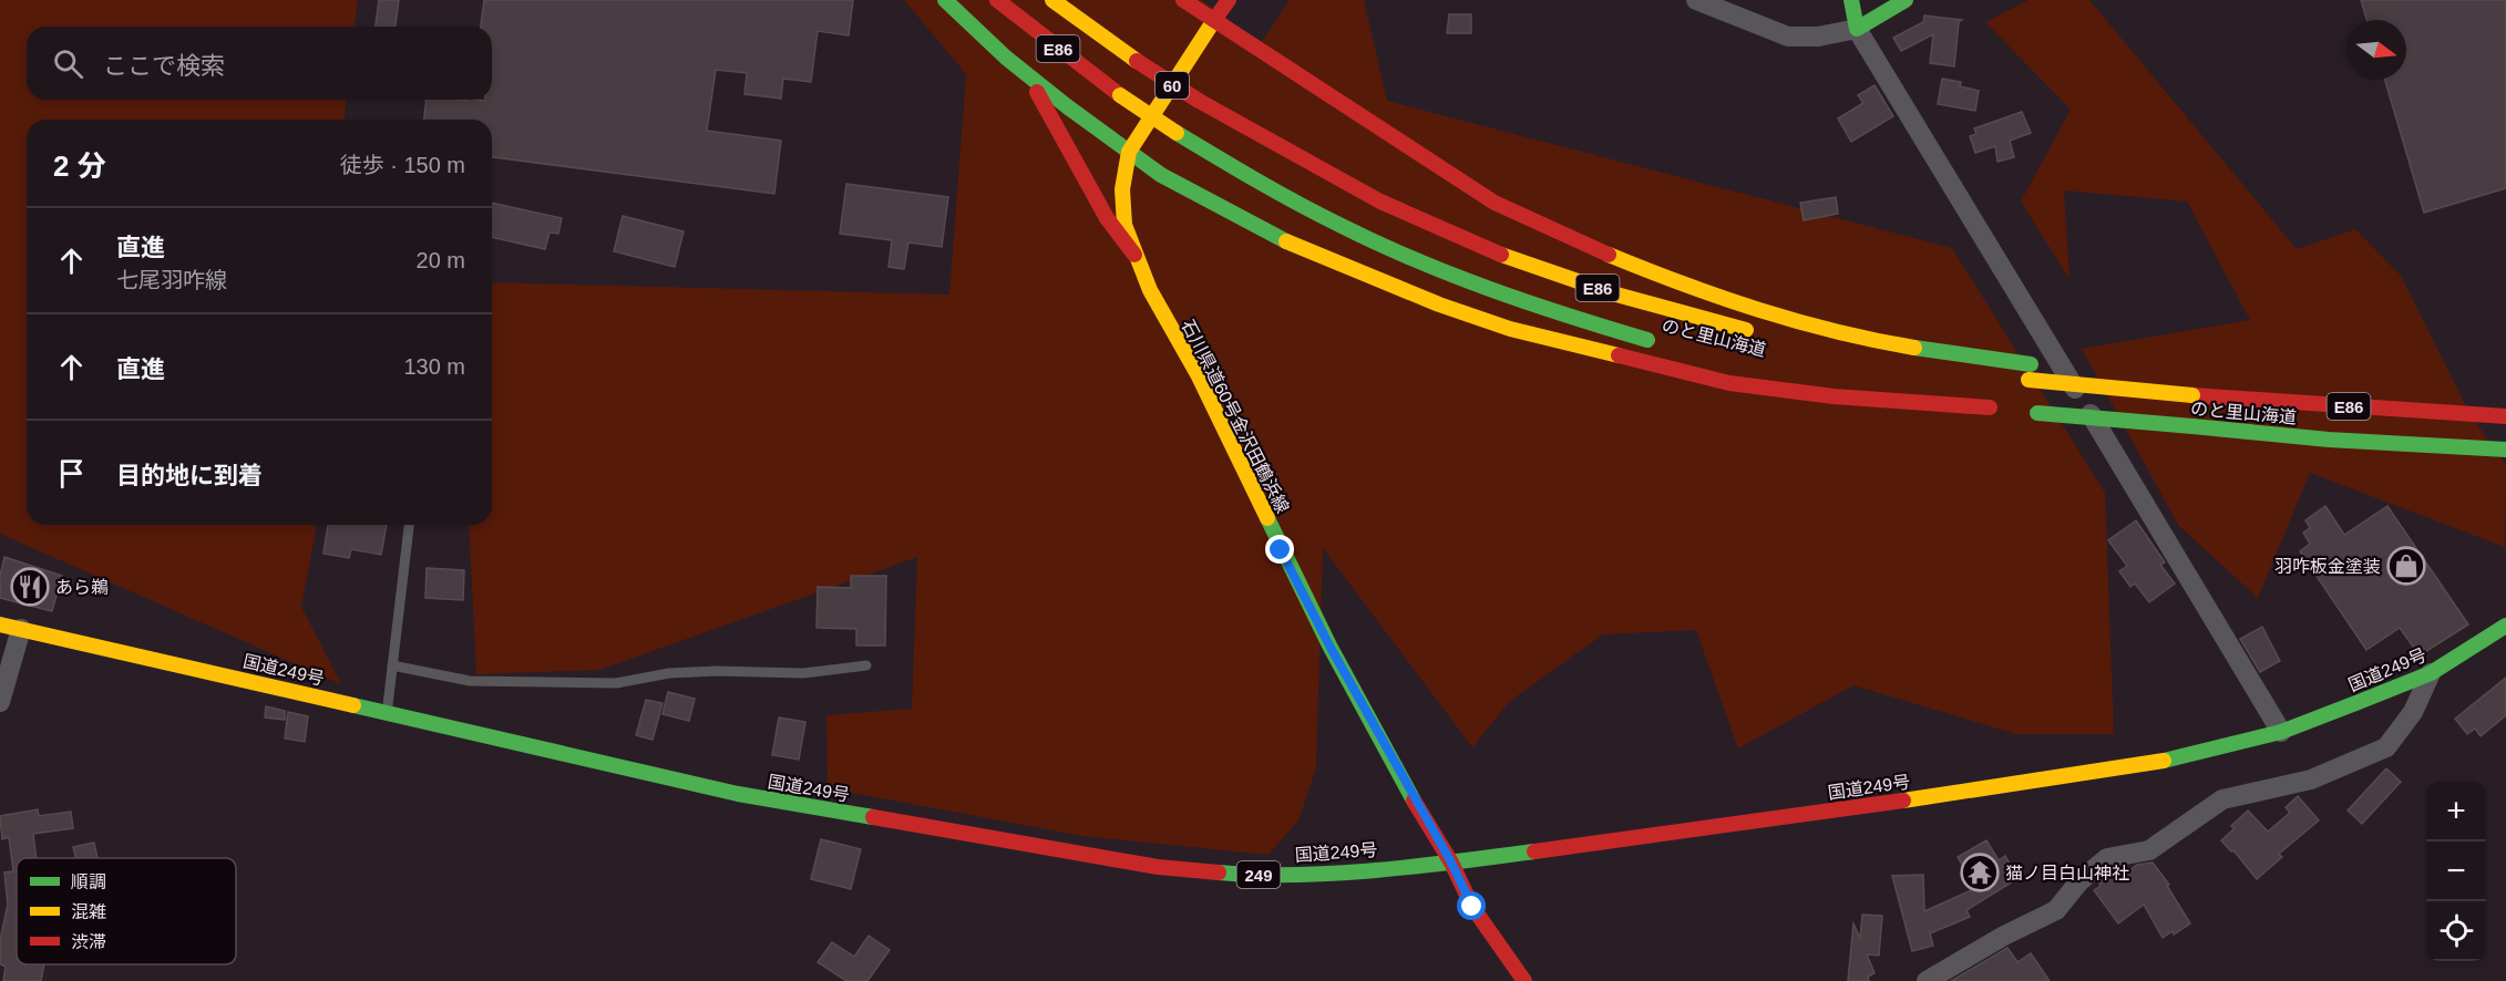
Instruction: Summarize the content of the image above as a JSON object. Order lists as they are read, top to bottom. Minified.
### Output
{"streets":{"main road":["E86","60","のと里山海道","石川県道60号金沢田鶴浜線","国道249号","249"]},"crossings":[["60","のと里山海道"],["60","石川県道60号金沢田鶴浜線"],["石川県道60号金沢田鶴浜線","国道249号"]],"places":{"shop":["羽咋板金塗装"],"restaurant":["あら鵜"],"temple":["猫ノ目白山神社"]},"legend":["順調","混雑","渋滞"],"north":"right","page":{"search":"ここで検索","heading":["2 分","徒歩 · 150 m"],"list":[["直進","七尾羽咋線","20 m"],["直進","130 m"],"目的地に到着"],"map_buttons":["+","−"]}}
